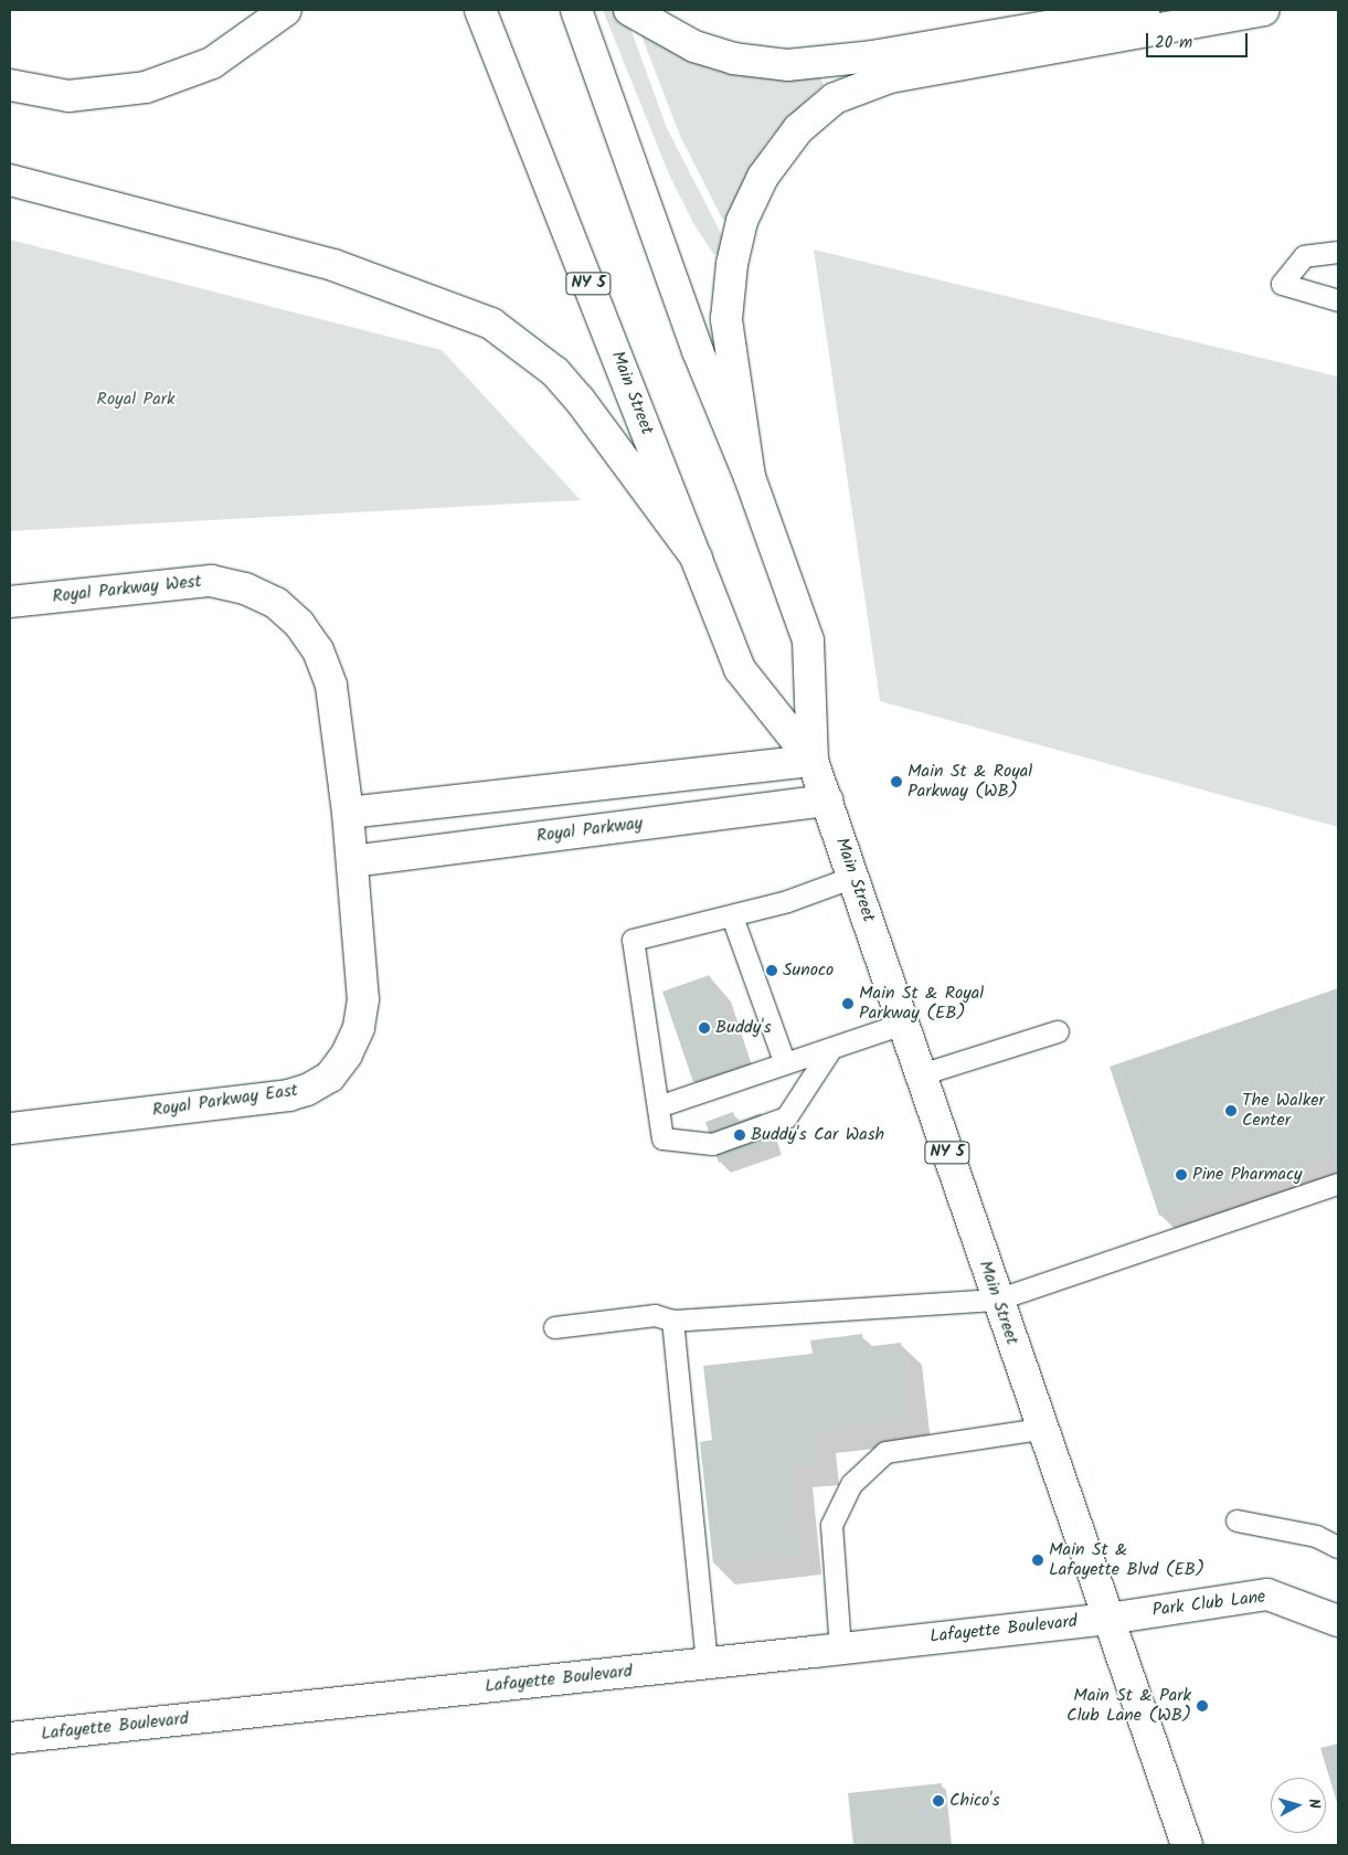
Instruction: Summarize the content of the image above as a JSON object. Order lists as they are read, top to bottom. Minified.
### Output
{"streets":{"main road":["NY 5","Main Street","Royal Parkway West","Royal Parkway","Royal Parkway East","Park Club Lane","Lafayette Boulevard"]},"crossings":[["Main Street","Royal Parkway"],["Main Street","Park Club Lane"],["Main Street","Lafayette Boulevard"],["Royal Parkway West","Royal Parkway East"],["Royal Parkway","Royal Parkway East"],["Park Club Lane","Lafayette Boulevard"]],"parks":["Royal Park"],"places":["Main St & Royal Parkway (WB)","Sunoco","Main St & Royal Parkway (EB)","Buddy's","The Walker Center","Buddy's Car Wash","Pine Pharmacy","Main St & Lafayette Blvd (EB)","Main St & Park Club Lane (WB)","Chico's"],"scale_bar":"20 m","north":"right"}
